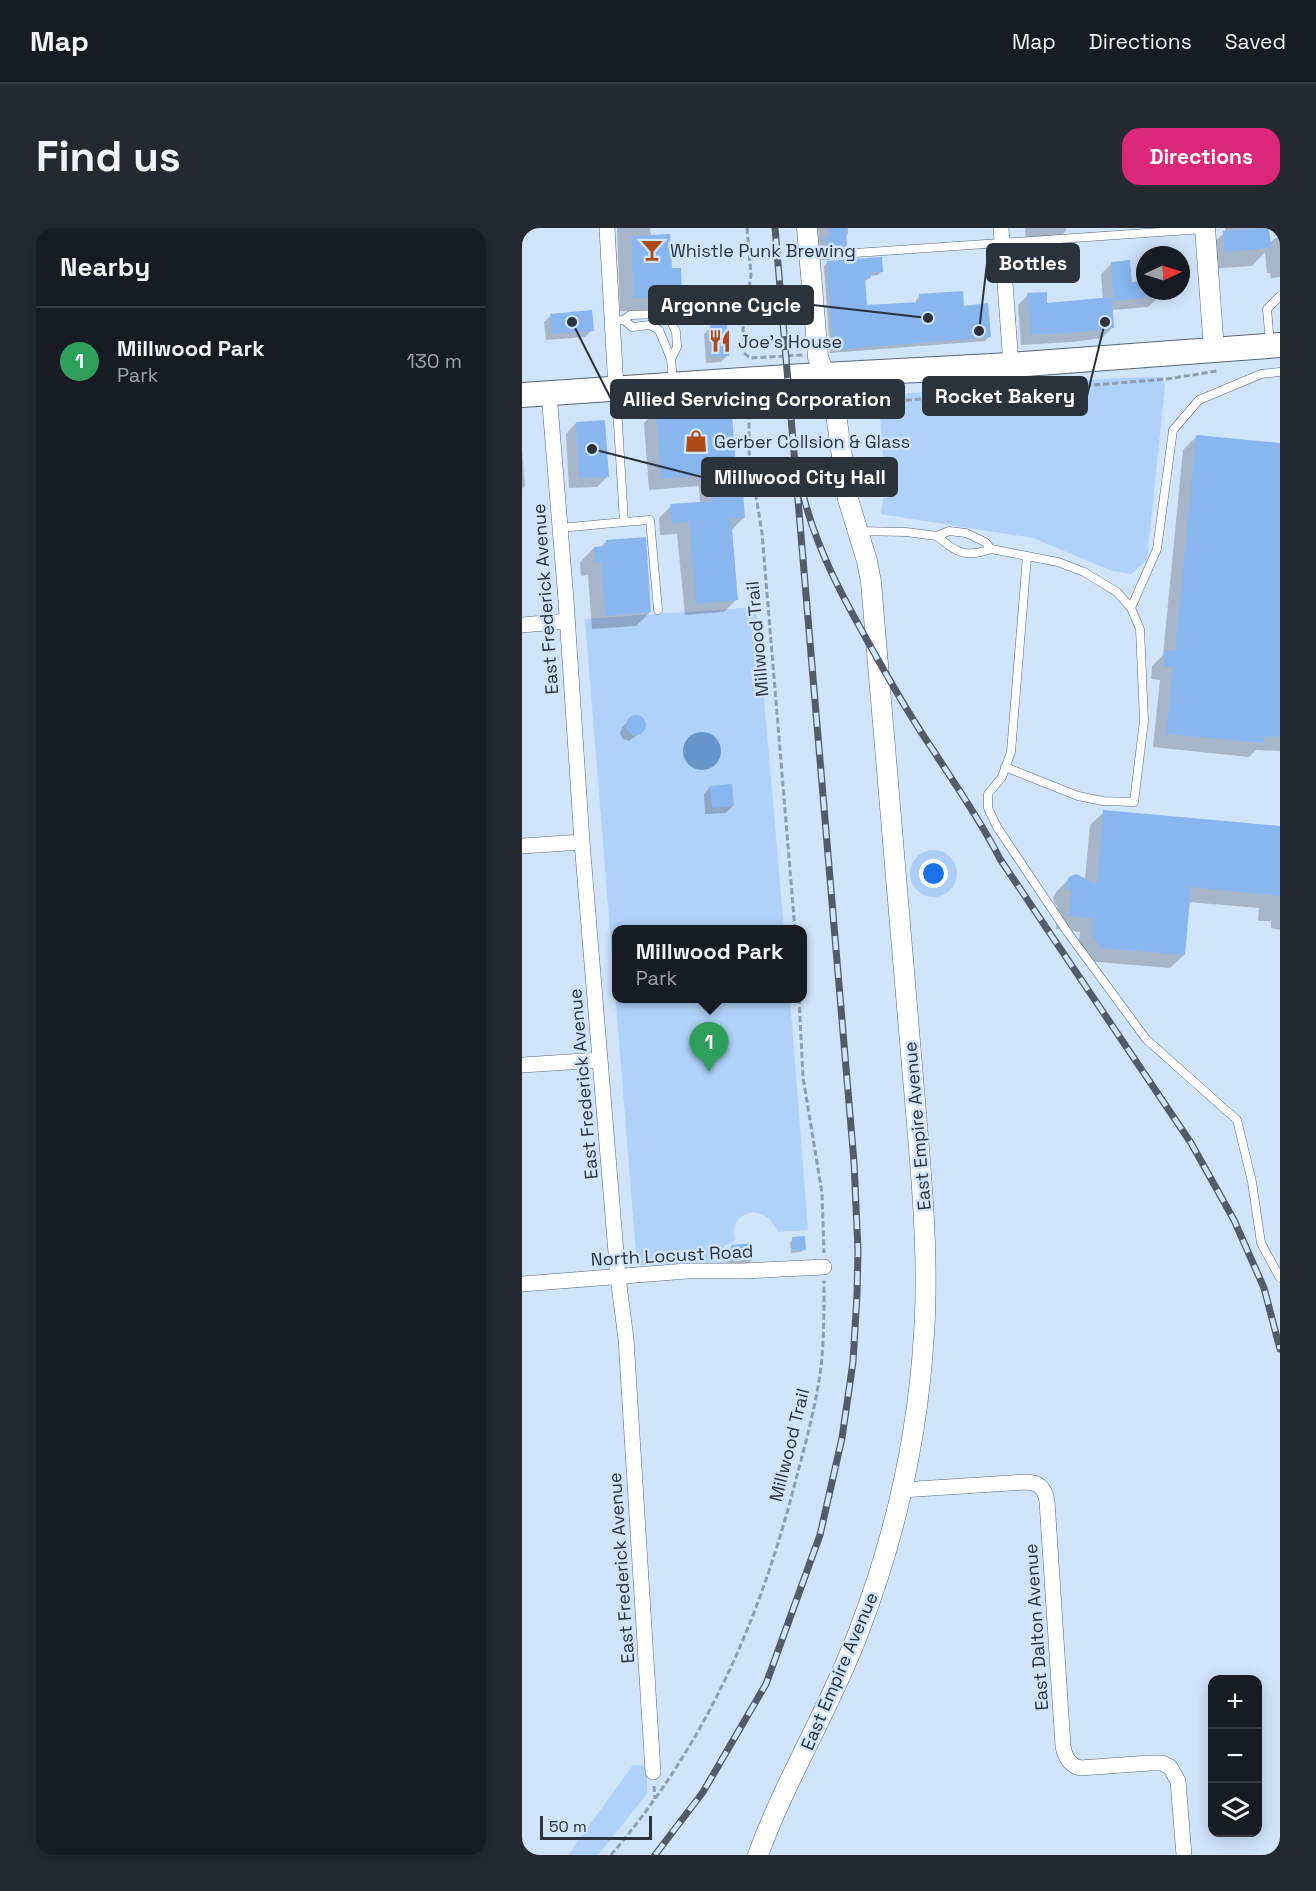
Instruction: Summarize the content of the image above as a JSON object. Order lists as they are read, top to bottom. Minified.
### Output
{"streets":{"street":["East Frederick Avenue","East Empire Avenue","North Locust Road","East Dalton Avenue"],"path":["Millwood Trail"]},"crossings":[["East Frederick Avenue","North Locust Road"],["Millwood Trail","North Locust Road"],["East Empire Avenue","East Dalton Avenue"]],"places":{"bar":["Whistle Punk Brewing"],"other":["Argonne Cycle","Allied Servicing Corporation","Rocket Bakery","Bottles","Millwood City Hall"],"restaurant":["Joe's House"],"shop":["Gerber Collsion & Glass"]},"scale_bar":"50 m","north":"right","page":{"header":"Map","nav":["Map","Directions","Saved"],"buttons":"Directions","title":"Find us","heading":"Nearby","list":[{"mark":"1","name":"Millwood Park","note":"Park","value":"130 m"}],"popup":["Millwood Park","Park"],"pins":"1","map_buttons":["+","−"],"scale":"50 m"}}
